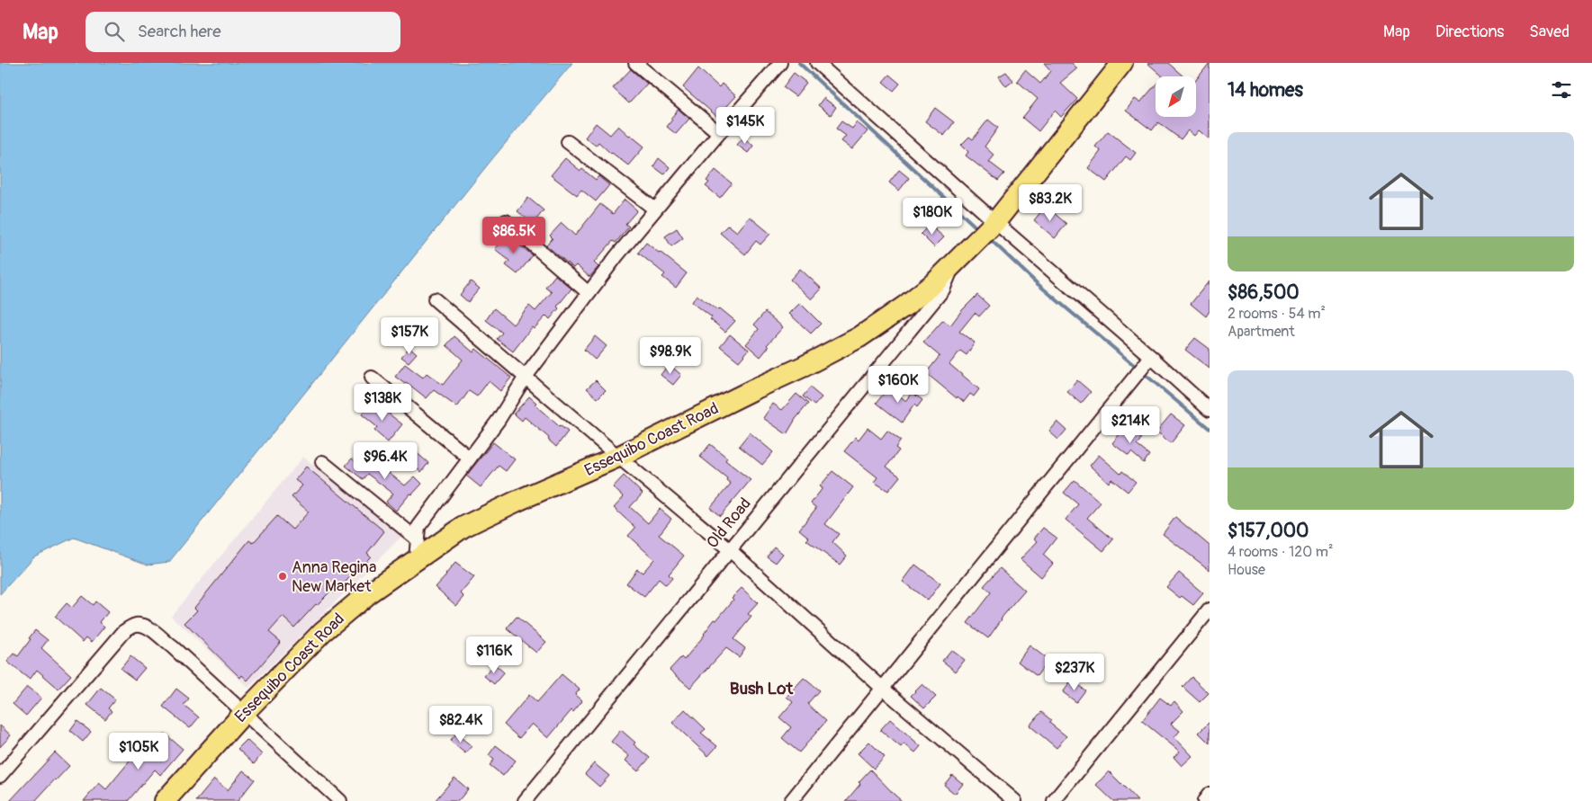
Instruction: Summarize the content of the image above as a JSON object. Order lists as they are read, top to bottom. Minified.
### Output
{"streets":{"main road":["Essequibo Coast Road"],"street":["Old Road"]},"crossings":[["Essequibo Coast Road","Old Road"]],"districts":["Bush Lot"],"places":["Anna Regina New Market"],"north":"bottom left","page":{"header":"Map","search":"Search here","nav":["Map","Directions","Saved"],"heading":"14 homes","price":["$145K","$83.2K","$180K","$86.5K","$157K","$98.9K","$160K","$138K","$214K","$96.4K","$116K","$237K","$82.4K","$105K"],"list":[{"name":"$86,500","note":"2 rooms · 54 m² · Apartment"},{"name":"$157,000","note":"4 rooms · 120 m² · House"}]}}
